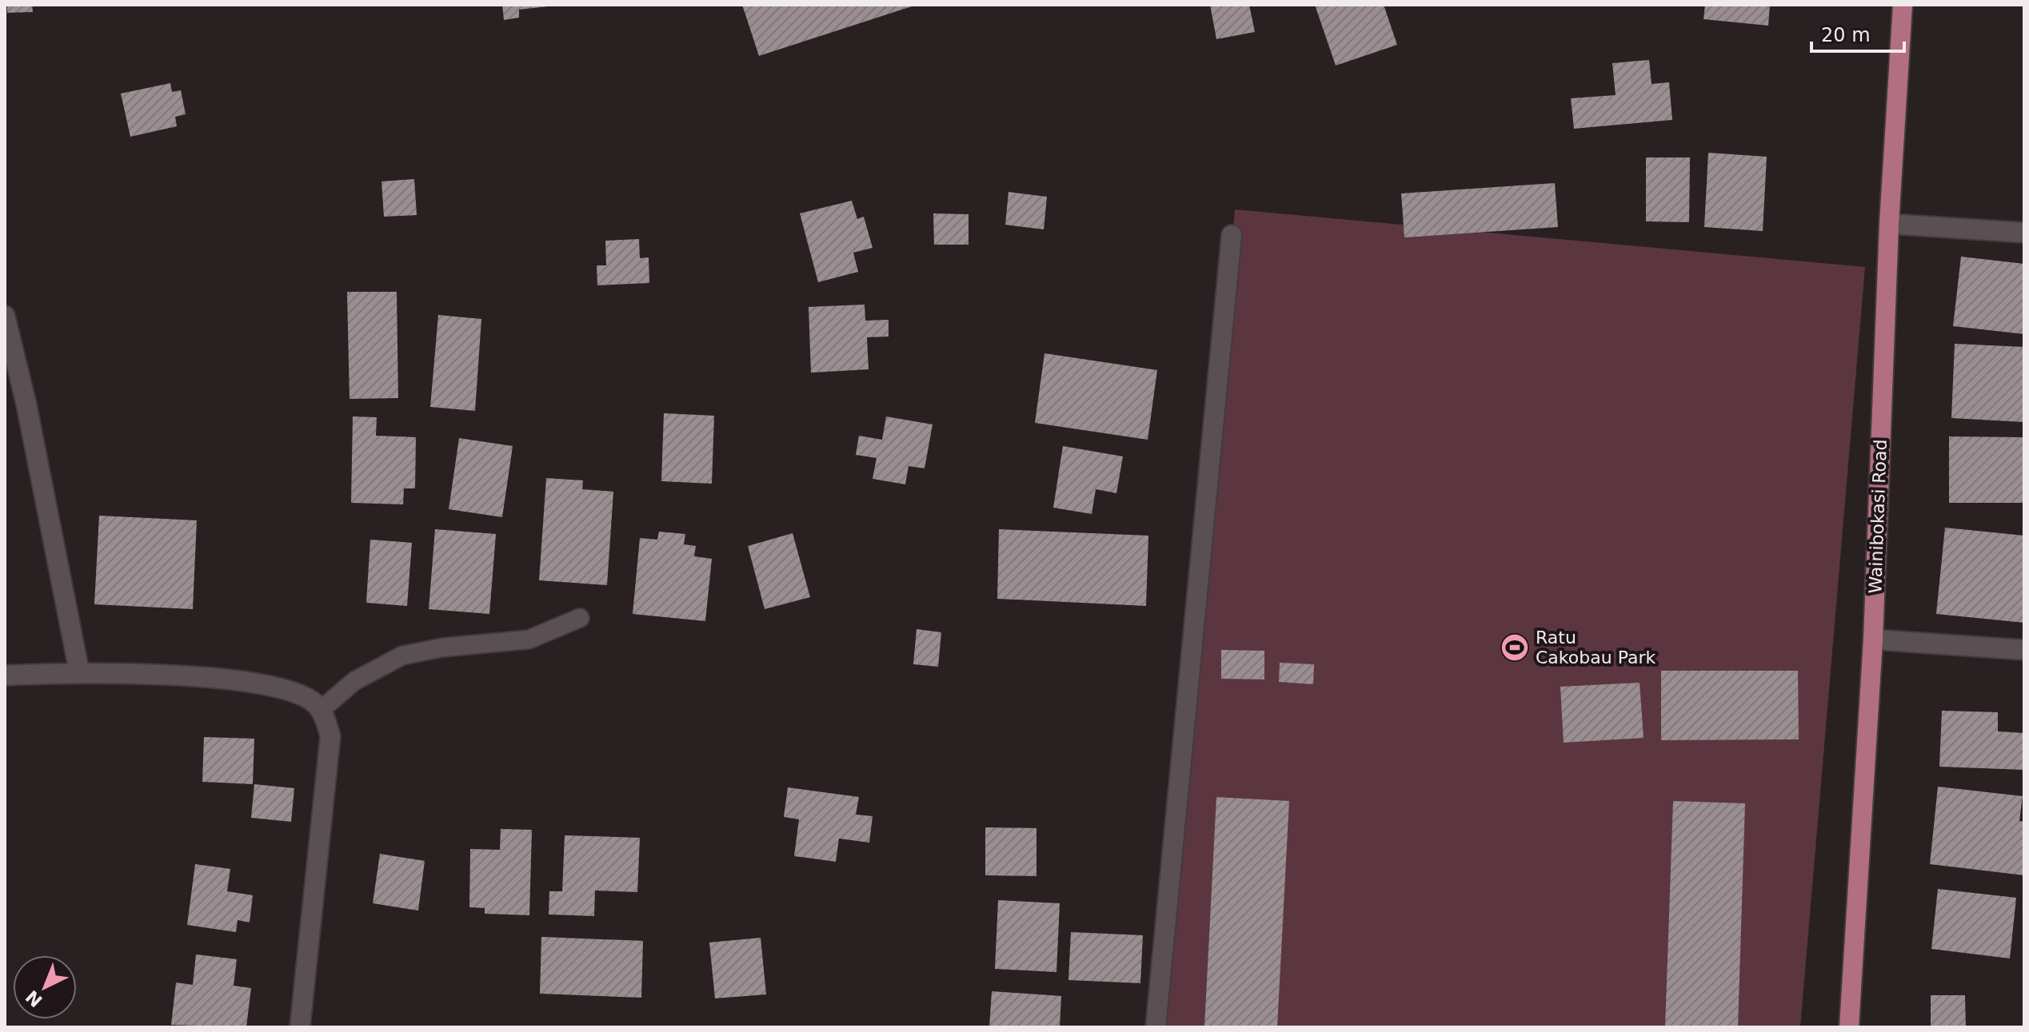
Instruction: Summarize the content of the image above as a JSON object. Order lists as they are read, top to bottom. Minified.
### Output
{"streets":{"main road":["Wainibokasi Road"]},"places":{"sports":["Ratu Cakobau Park"]},"scale_bar":"20 m","north":"bottom left"}
